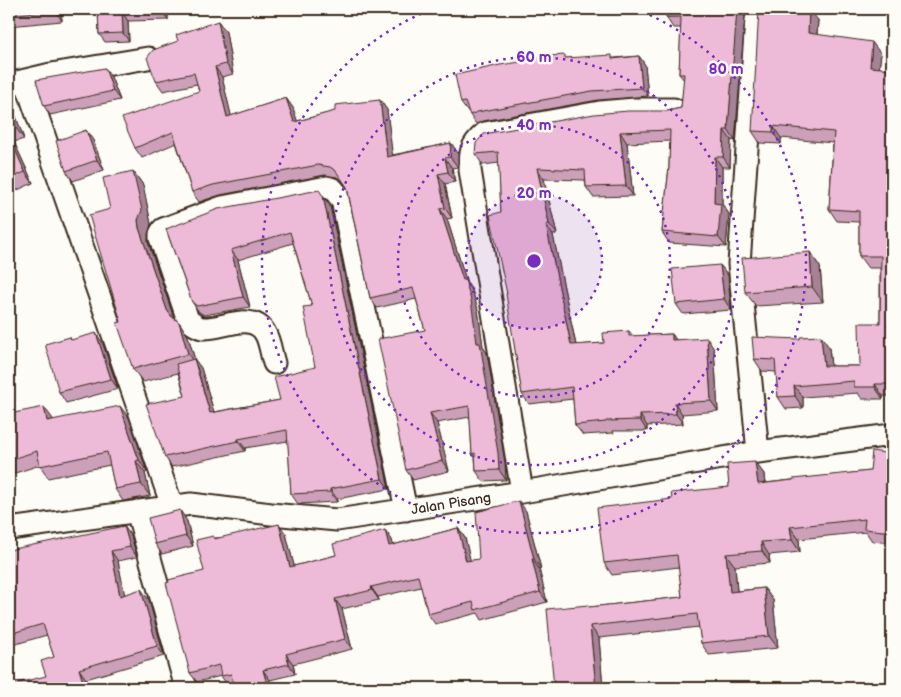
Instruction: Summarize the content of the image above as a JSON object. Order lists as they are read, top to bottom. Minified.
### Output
{"streets":{"street":["Jalan Pisang"]},"rings":["60 m","80 m","40 m","20 m"]}
